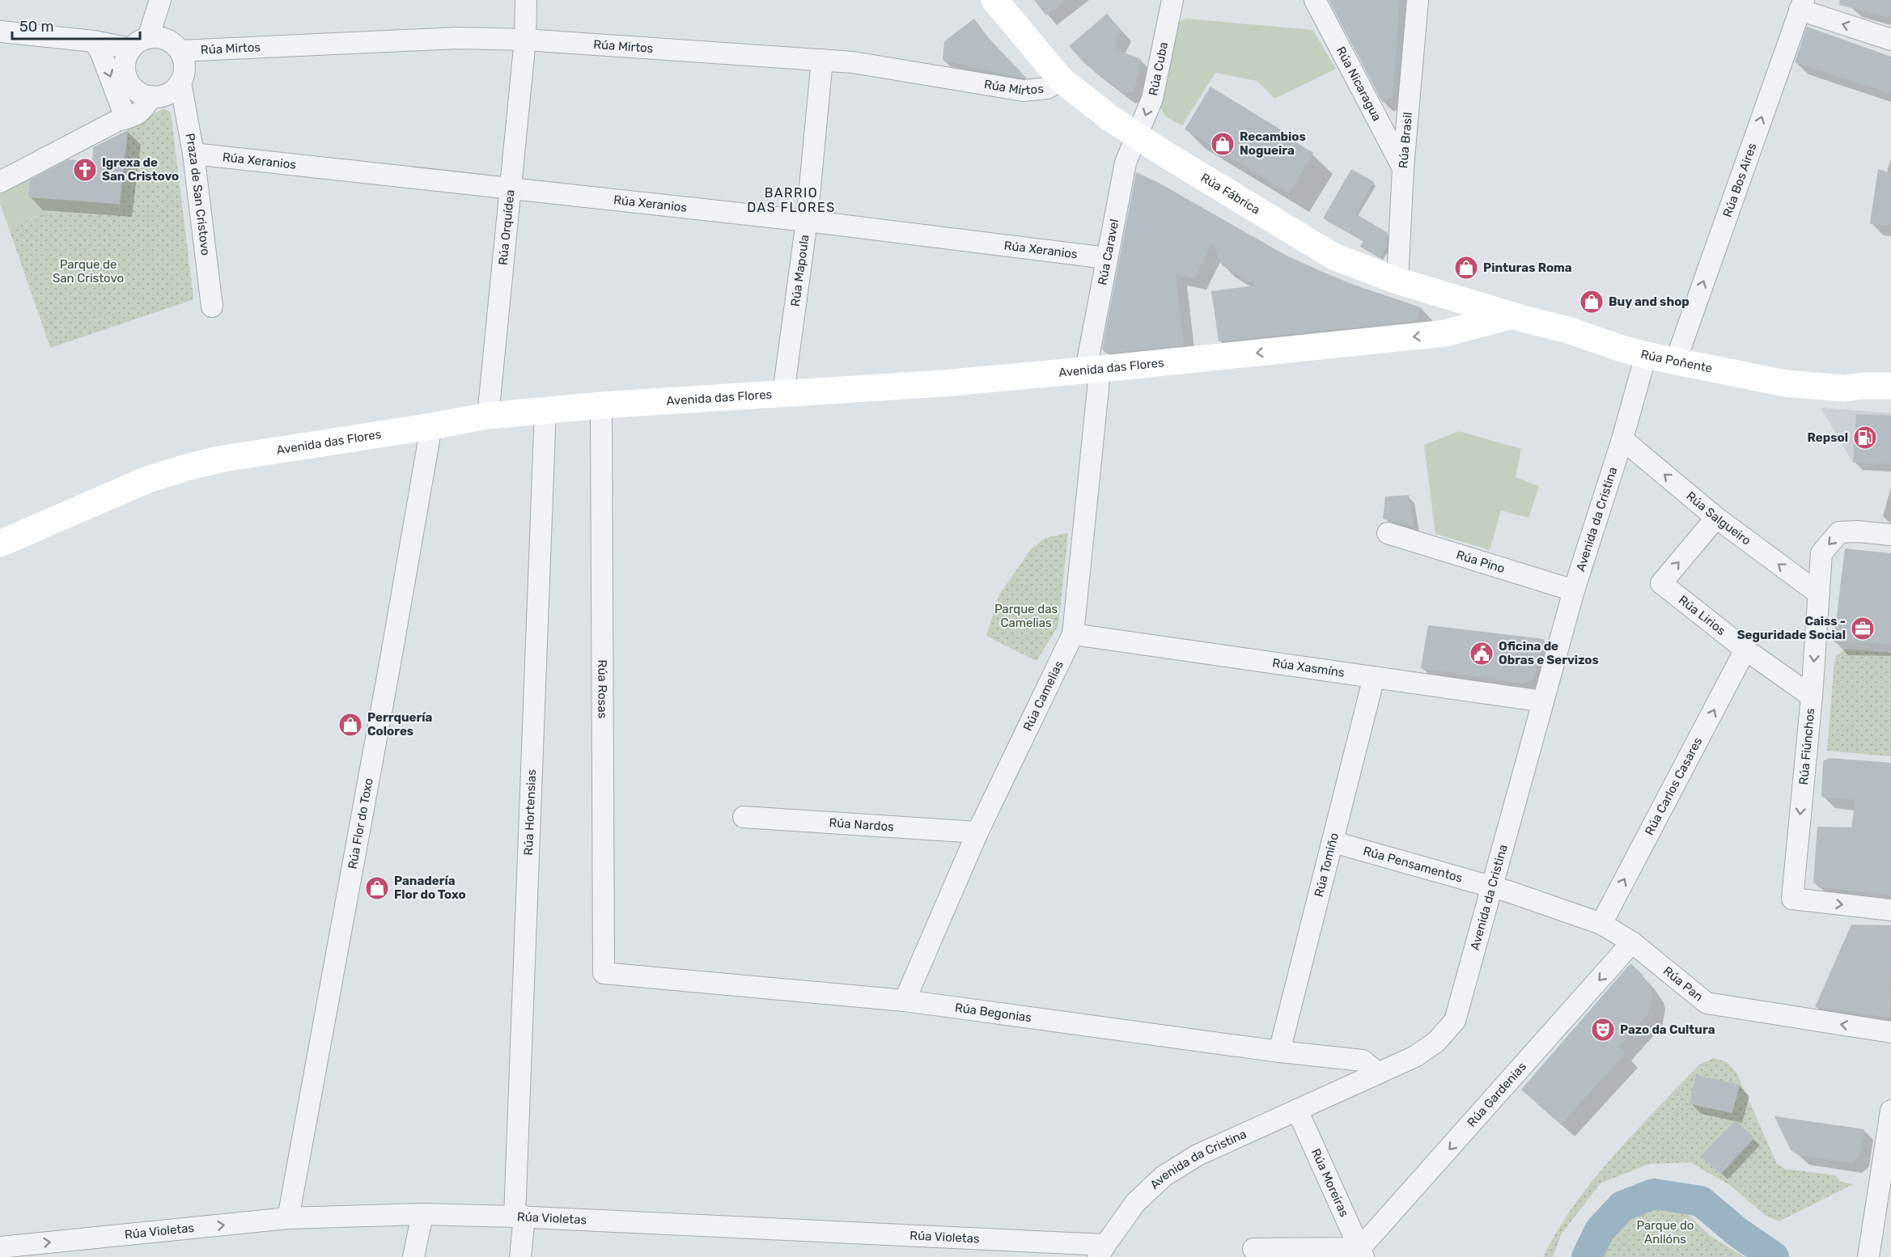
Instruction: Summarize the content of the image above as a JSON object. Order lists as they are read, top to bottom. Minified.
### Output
{"streets":{"street":["Rúa Mirtos","Rúa Cuba","Rúa Nicaragua","Rúa Brasil","Rúa Xeranios","Rúa Bos Aires","Praza de San Cristovo","Rúa Fábrica","Rúa Orquídea","Rúa Caravel","Rúa Mapoula","Rúa Poñente","Avenida das Flores","Rúa Salgueiro","Avenida da Cristina","Rúa Pino","Rúa Lirios","Rúa Xasmíns","Rúa Rosas","Rúa Camelias","Rúa Fiúnchos","Rúa Carlos Casares","Rúa Hortensias","Rúa Flor do Toxo","Rúa Nardos","Rúa Tomiño","Rúa Pensamentos","Rúa Pan","Rúa Begonias","Rúa Gardenias","Rúa Moreiras","Rúa Violetas"]},"crossings":[["Rúa Mirtos","Praza de San Cristovo"],["Rúa Mirtos","Rúa Fábrica"],["Rúa Mirtos","Rúa Orquídea"],["Rúa Mirtos","Rúa Mapoula"],["Rúa Cuba","Rúa Fábrica"],["Rúa Cuba","Rúa Caravel"],["Rúa Nicaragua","Rúa Brasil"],["Rúa Brasil","Rúa Fábrica"],["Rúa Xeranios","Praza de San Cristovo"],["Rúa Xeranios","Rúa Orquídea"],["Rúa Xeranios","Rúa Caravel"],["Rúa Xeranios","Rúa Mapoula"],["Rúa Bos Aires","Rúa Poñente"],["Rúa Fábrica","Rúa Caravel"],["Rúa Fábrica","Rúa Poñente"],["Rúa Fábrica","Avenida das Flores"],["Rúa Orquídea","Avenida das Flores"],["Rúa Caravel","Avenida das Flores"],["Rúa Caravel","Rúa Camelias"],["Rúa Mapoula","Avenida das Flores"],["Rúa Poñente","Avenida das Flores"],["Rúa Poñente","Avenida da Cristina"],["Avenida das Flores","Rúa Rosas"],["Avenida das Flores","Rúa Camelias"],["Avenida das Flores","Rúa Hortensias"],["Avenida das Flores","Rúa Flor do Toxo"],["Rúa Salgueiro","Avenida da Cristina"],["Rúa Salgueiro","Rúa Lirios"],["Rúa Salgueiro","Rúa Fiúnchos"],["Avenida da Cristina","Rúa Pino"],["Avenida da Cristina","Rúa Xasmíns"],["Avenida da Cristina","Rúa Pensamentos"],["Avenida da Cristina","Rúa Pan"],["Avenida da Cristina","Rúa Begonias"],["Avenida da Cristina","Rúa Moreiras"],["Avenida da Cristina","Rúa Violetas"],["Rúa Lirios","Rúa Fiúnchos"],["Rúa Lirios","Rúa Carlos Casares"],["Rúa Xasmíns","Rúa Camelias"],["Rúa Xasmíns","Rúa Tomiño"],["Rúa Rosas","Rúa Begonias"],["Rúa Camelias","Rúa Nardos"],["Rúa Camelias","Rúa Begonias"],["Rúa Carlos Casares","Rúa Pan"],["Rúa Hortensias","Rúa Violetas"],["Rúa Flor do Toxo","Rúa Violetas"],["Rúa Tomiño","Rúa Pensamentos"],["Rúa Tomiño","Rúa Begonias"],["Rúa Pensamentos","Rúa Pan"],["Rúa Pan","Rúa Gardenias"],["Rúa Gardenias","Rúa Moreiras"]],"one_way":["Rúa Cuba","Rúa Bos Aires","Rúa Salgueiro","Rúa Carlos Casares","Rúa Pan","Rúa Gardenias"],"districts":["BARRIO DAS FLORES"],"parks":["Parque de San Cristovo","Parque das Camelias","Parque do Anllóns"],"places":{"shop":["Recambios Nogueira","Pinturas Roma","Buy and shop","Perrquería Colores","Panadería Flor do Toxo"],"church":["Igrexa de San Cristovo"],"fuel station":["Repsol"],"office":["Caiss - Seguridade Social"],"public building":["Oficina de Obras e Servizos"],"theatre":["Pazo da Cultura"]},"scale_bar":"50 m"}
